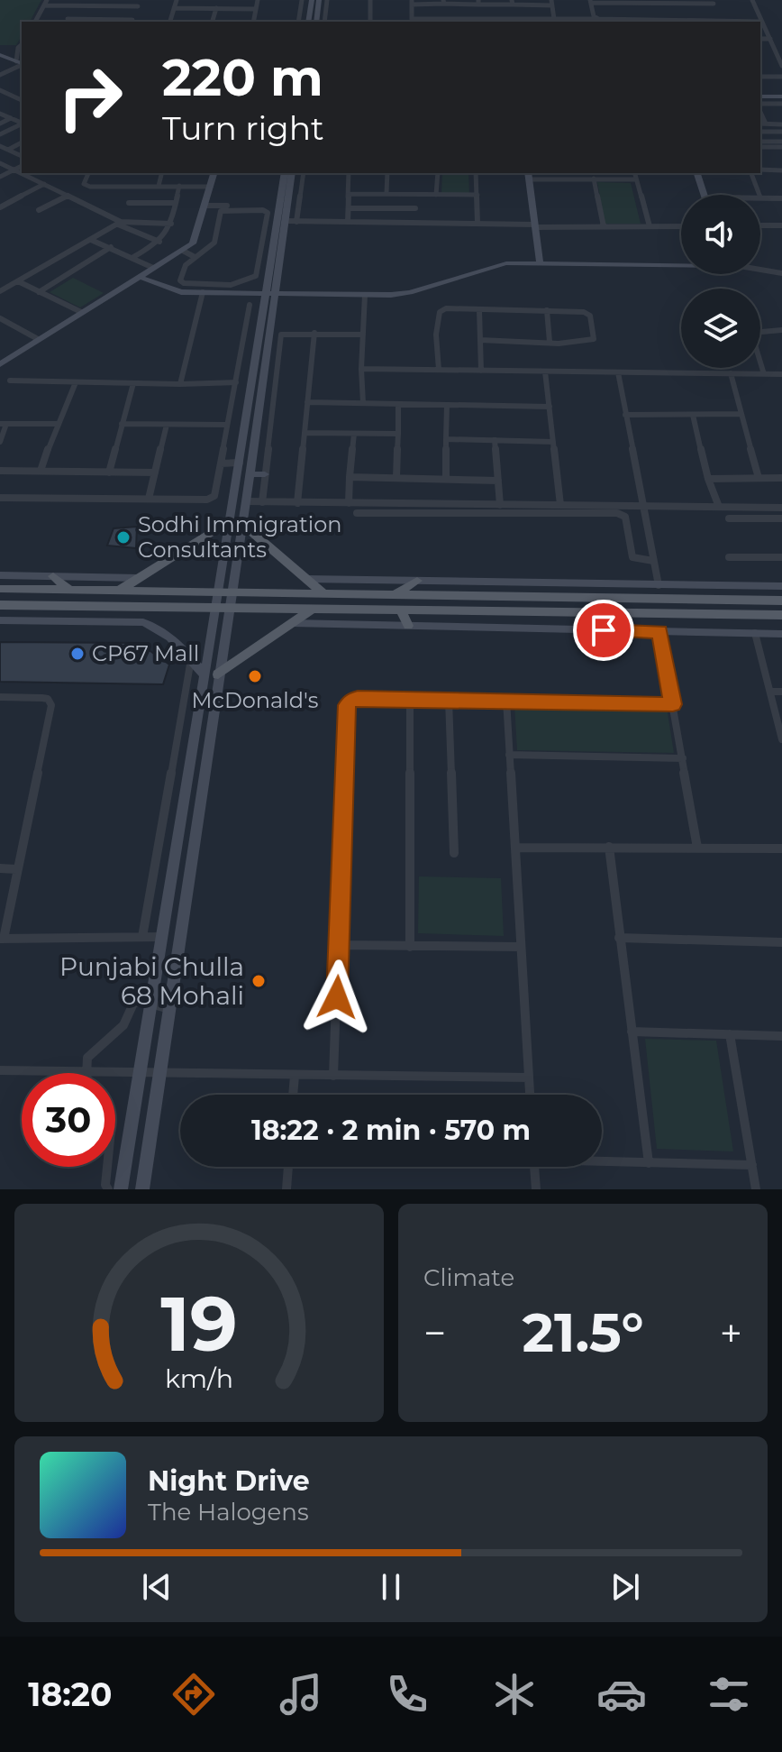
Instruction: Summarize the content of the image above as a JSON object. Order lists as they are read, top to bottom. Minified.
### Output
{"places":["Sodhi Immigration Consultants","CP67 Mall","McDonald's","Punjabi Chulla 68 Mohali"],"page":{"turn":["220 m","Turn right"],"limit":"30","trip":"18:22 · 2 min · 570 m","tile":"Climate","heat":["−","21.5°","+"],"song":["Night Drive","The Halogens"],"tabs":"18:20","gauge":["19","km/h"]}}
